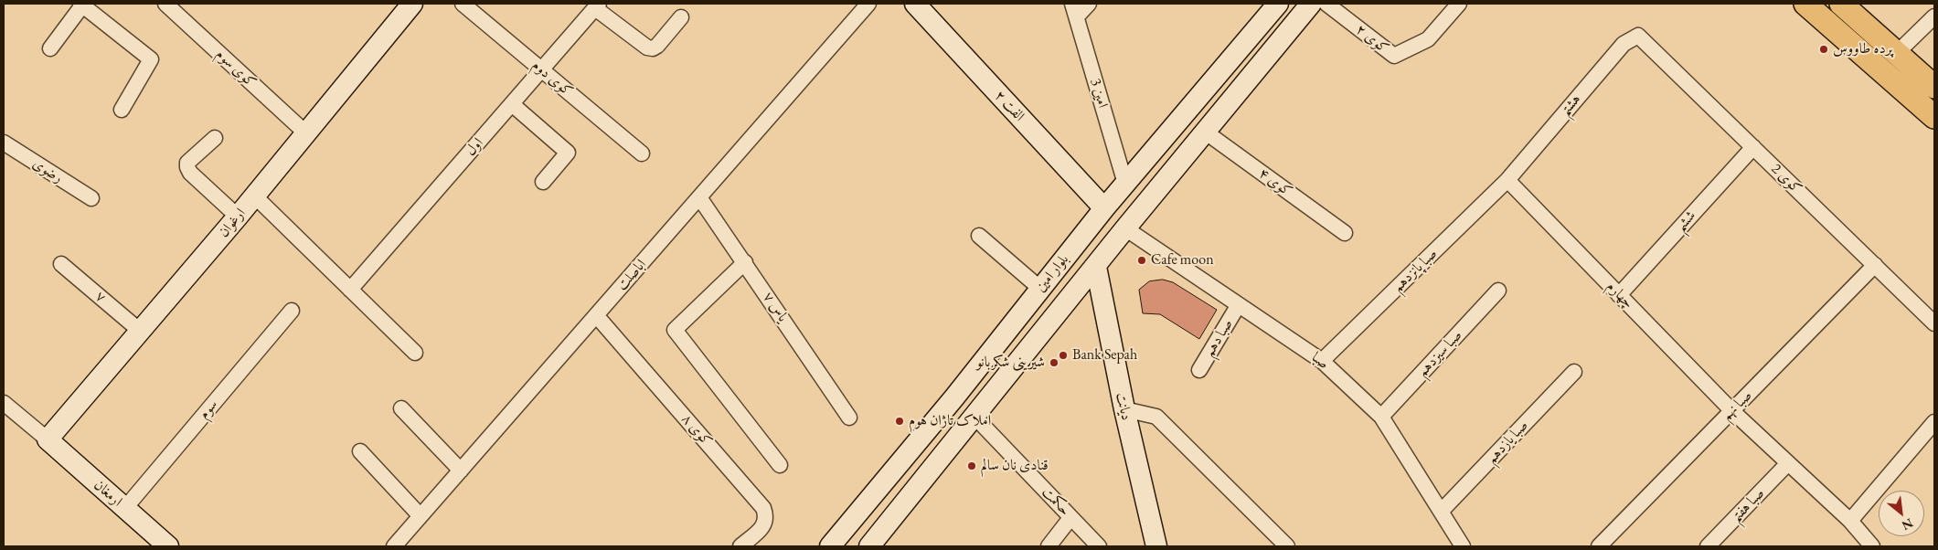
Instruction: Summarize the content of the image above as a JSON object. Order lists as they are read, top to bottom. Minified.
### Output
{"streets":{"main road":["الفت ۲","ارغوان","بلوار امین","دیانت","ارمغان"],"street":["کوی ۲","کوی سوم","کوی دوم","امین 3","هشتم","اول","رضوی","کوی 2","کوی ۴","ششم","صبا پانزدهم","اباصلت","چهارم","۷","یاس ۷","صبا دهم","صبا سیزدهم","صبا","صبا نهم","سوم","کوی ۸","صبا یازدهم","حکمت","صبا هفتم"]},"crossings":[["کوی سوم","ارغوان"],["کوی دوم","اول"],["امین 3","بلوار امین"],["هشتم","کوی 2"],["هشتم","صبا پانزدهم"],["هشتم","چهارم"],["الفت ۲","بلوار امین"],["کوی 2","ششم"],["کوی 2","صبا نهم"],["کوی ۴","بلوار امین"],["ششم","چهارم"],["ارغوان","۷"],["ارغوان","ارمغان"],["صبا پانزدهم","چهارم"],["صبا پانزدهم","صبا"],["بلوار امین","صبا"],["بلوار امین","دیانت"],["بلوار امین","حکمت"],["اباصلت","یاس ۷"],["اباصلت","کوی ۸"],["چهارم","صبا نهم"],["چهارم","صبا هفتم"],["صبا دهم","صبا"],["صبا سیزدهم","صبا"],["صبا","صبا یازدهم"],["سوم","ارمغان"]],"places":["پرده طاووس","Cafe moon","Bank Sepah","شیرینی شکربانو","املاک تاژان هوم","قنادی نان سالم"],"north":"bottom right"}
